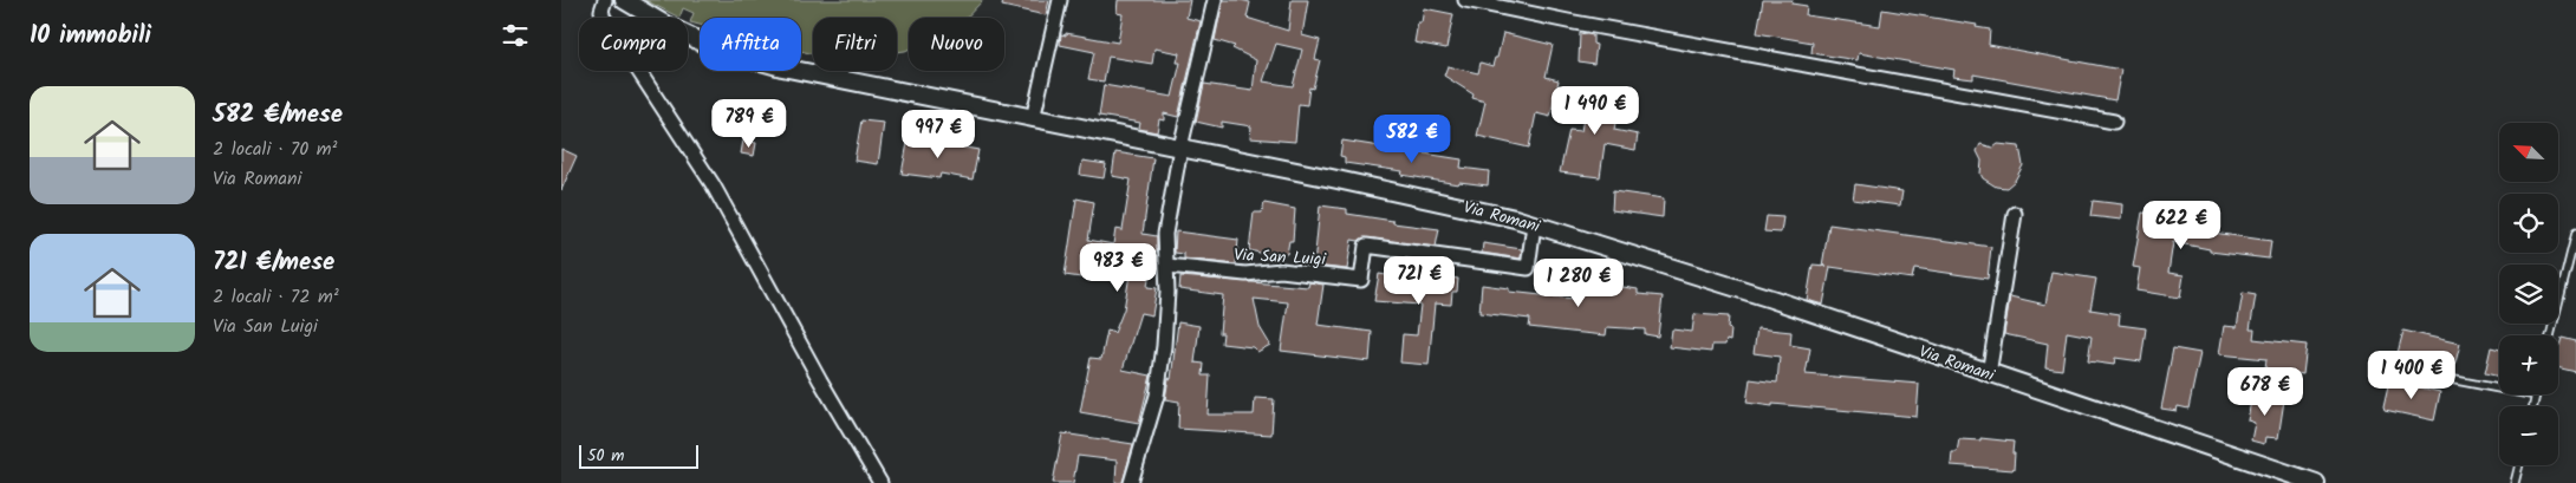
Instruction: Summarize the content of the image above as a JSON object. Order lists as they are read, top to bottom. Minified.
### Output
{"streets":{"street":["Via Romani","Via San Luigi"]},"crossings":[["Via Romani","Via San Luigi"]],"scale_bar":"50 m","north":"top left","page":{"heading":"10 immobili","chip":["Compra","Affitta","Filtri","Nuovo"],"list":[{"name":"582 €/mese","note":"2 locali · 70 m² · Via Romani"},{"name":"721 €/mese","note":"2 locali · 72 m² · Via San Luigi"}],"price":["1 490 €","789 €","997 €","582 €","622 €","983 €","721 €","1 280 €","1 400 €","678 €"],"map_buttons":["+","−"],"scale":"50 m"}}
